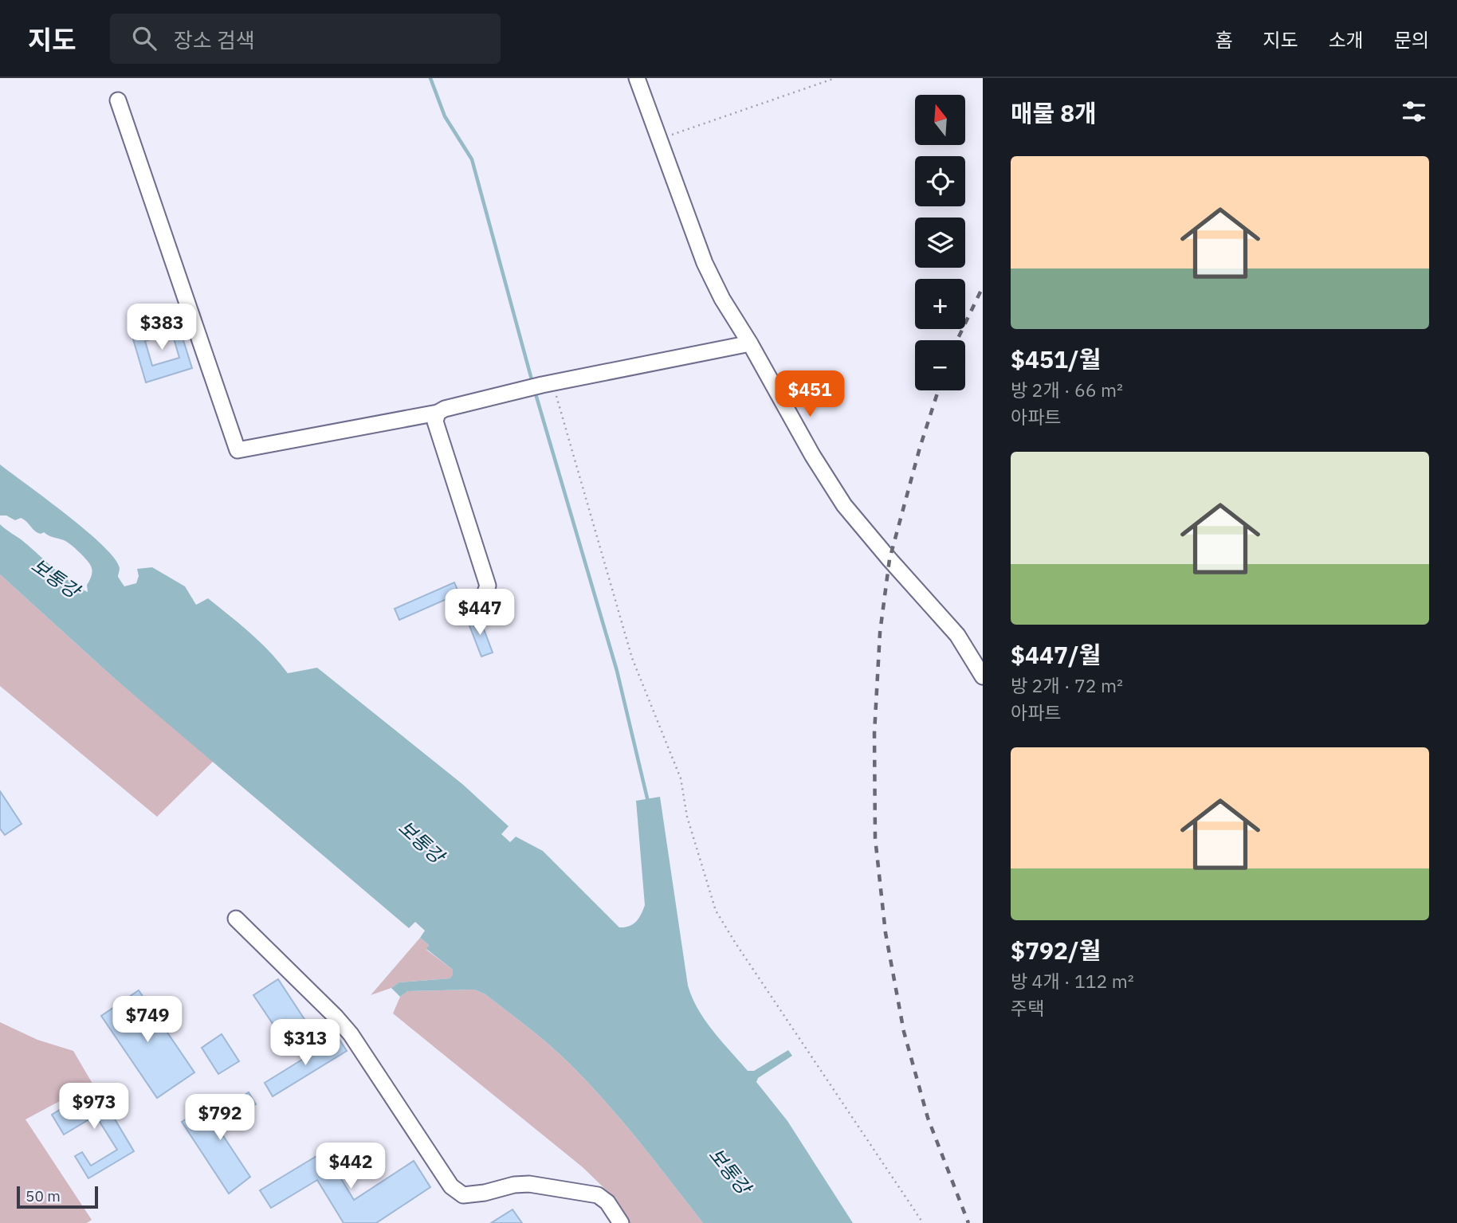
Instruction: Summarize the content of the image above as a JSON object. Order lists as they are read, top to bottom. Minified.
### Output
{"water":["보통강"],"scale_bar":"50 m","north":"top","page":{"header":"지도","search":"장소 검색","nav":["홈","지도","소개","문의"],"heading":"매물 8개","map_buttons":["+","−"],"list":[{"name":"$451/월","note":"방 2개 · 66 m² · 아파트"},{"name":"$447/월","note":"방 2개 · 72 m² · 아파트"},{"name":"$792/월","note":"방 4개 · 112 m² · 주택"}],"price":["$383","$451","$447","$749","$313","$973","$792","$442"],"scale":"50 m"}}
